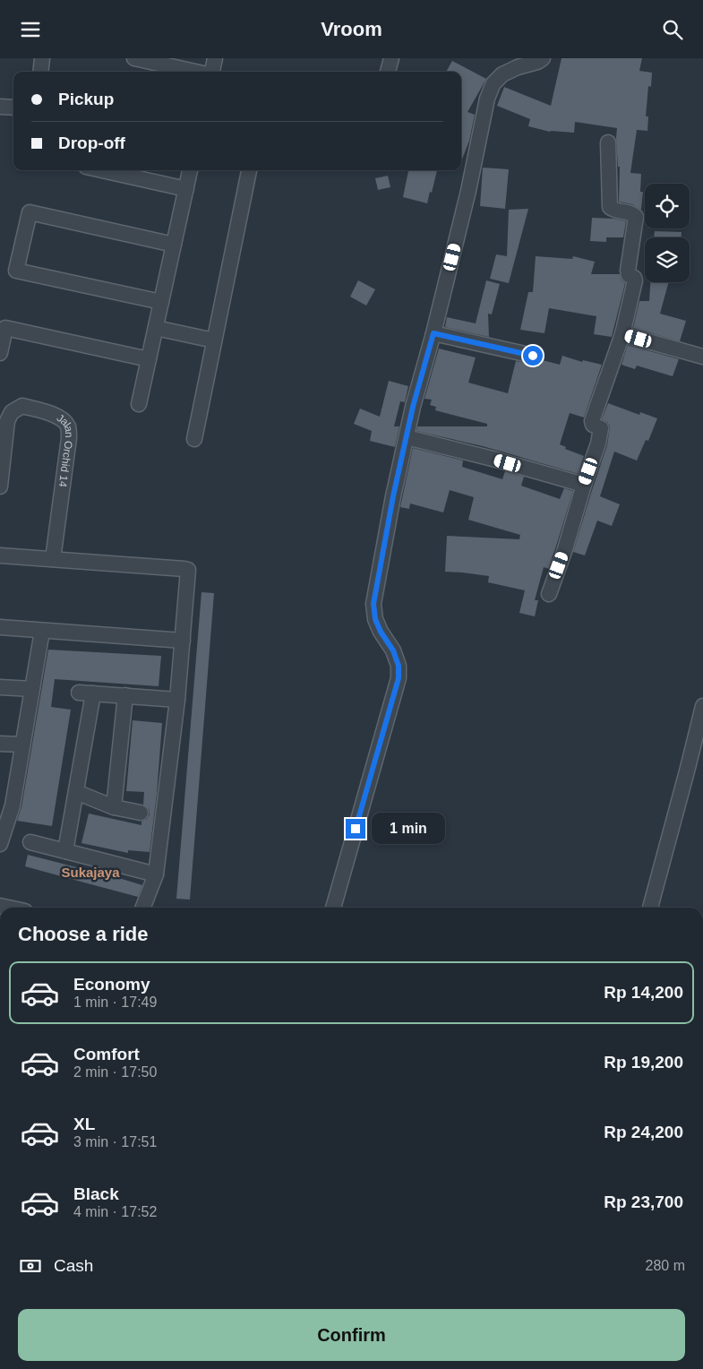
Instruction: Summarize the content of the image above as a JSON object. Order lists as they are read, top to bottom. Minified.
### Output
{"streets":{"street":["Jalan Orchid 14"]},"districts":["Sukajaya"],"page":{"header":"Vroom","banner":["Pickup","Drop-off"],"bubble":"1 min","heading":"Choose a ride","list":[{"name":"Economy","note":"1 min · 17:49","value":"Rp 14,200"},{"name":"Comfort","note":"2 min · 17:50","value":"Rp 19,200"},{"name":"XL","note":"3 min · 17:51","value":"Rp 24,200"},{"name":"Black","note":"4 min · 17:52","value":"Rp 23,700"}],"pay":["Cash","280 m"],"buttons":"Confirm"}}
